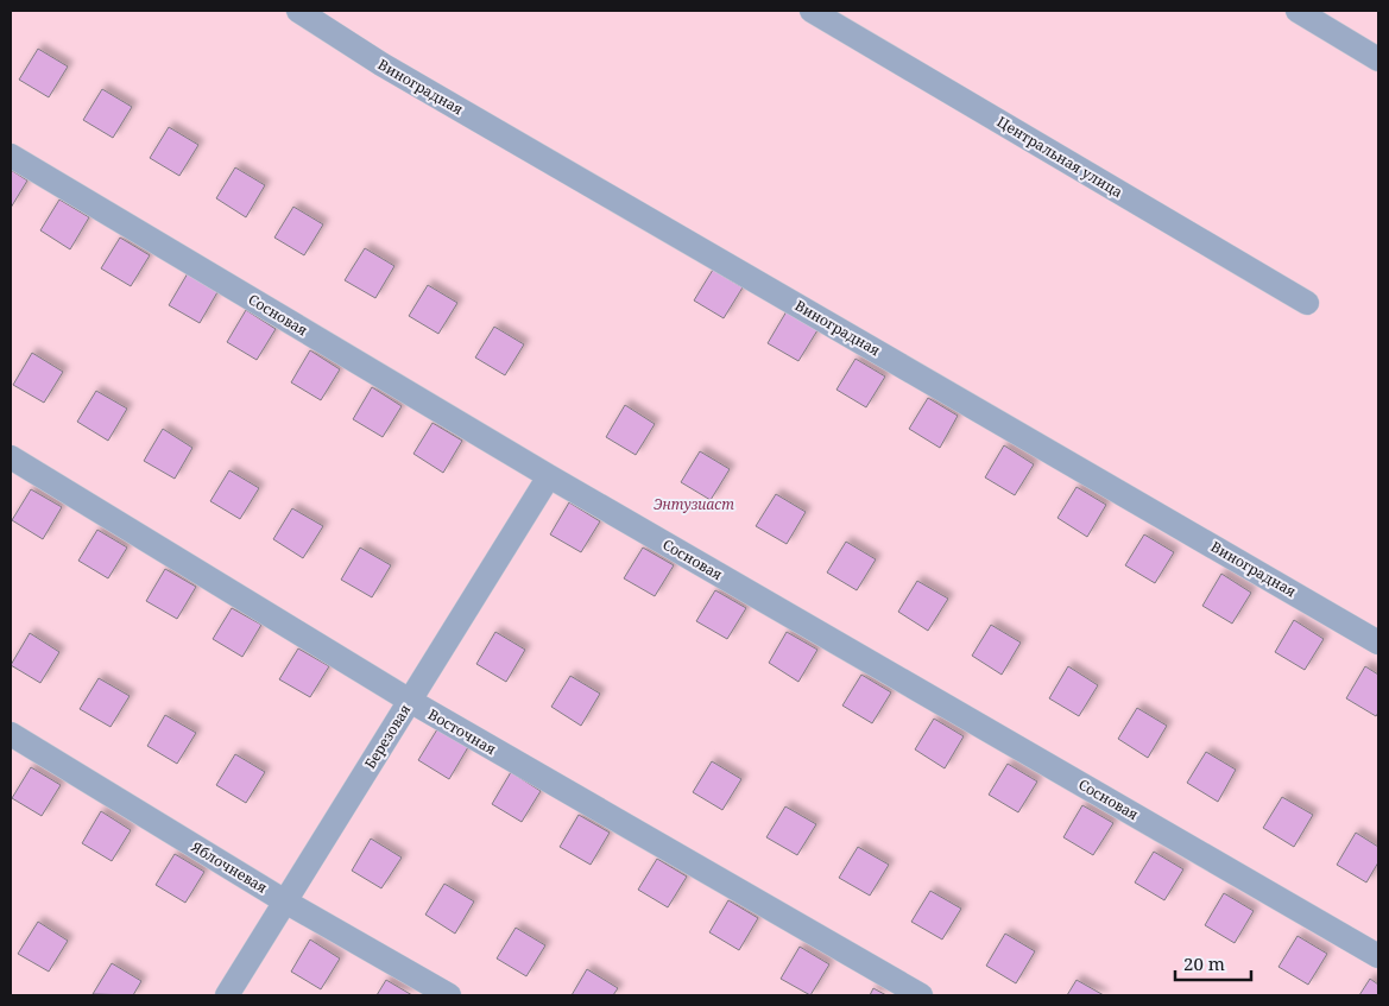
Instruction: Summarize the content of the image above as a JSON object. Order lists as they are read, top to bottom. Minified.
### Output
{"streets":{"street":["Виноградная","Центральная улица","Сосновая","Восточная","Березовая","Яблочневая"]},"crossings":[["Сосновая","Березовая"],["Восточная","Березовая"],["Березовая","Яблочневая"]],"parks":["Энтузиаст"],"scale_bar":"20 m"}
